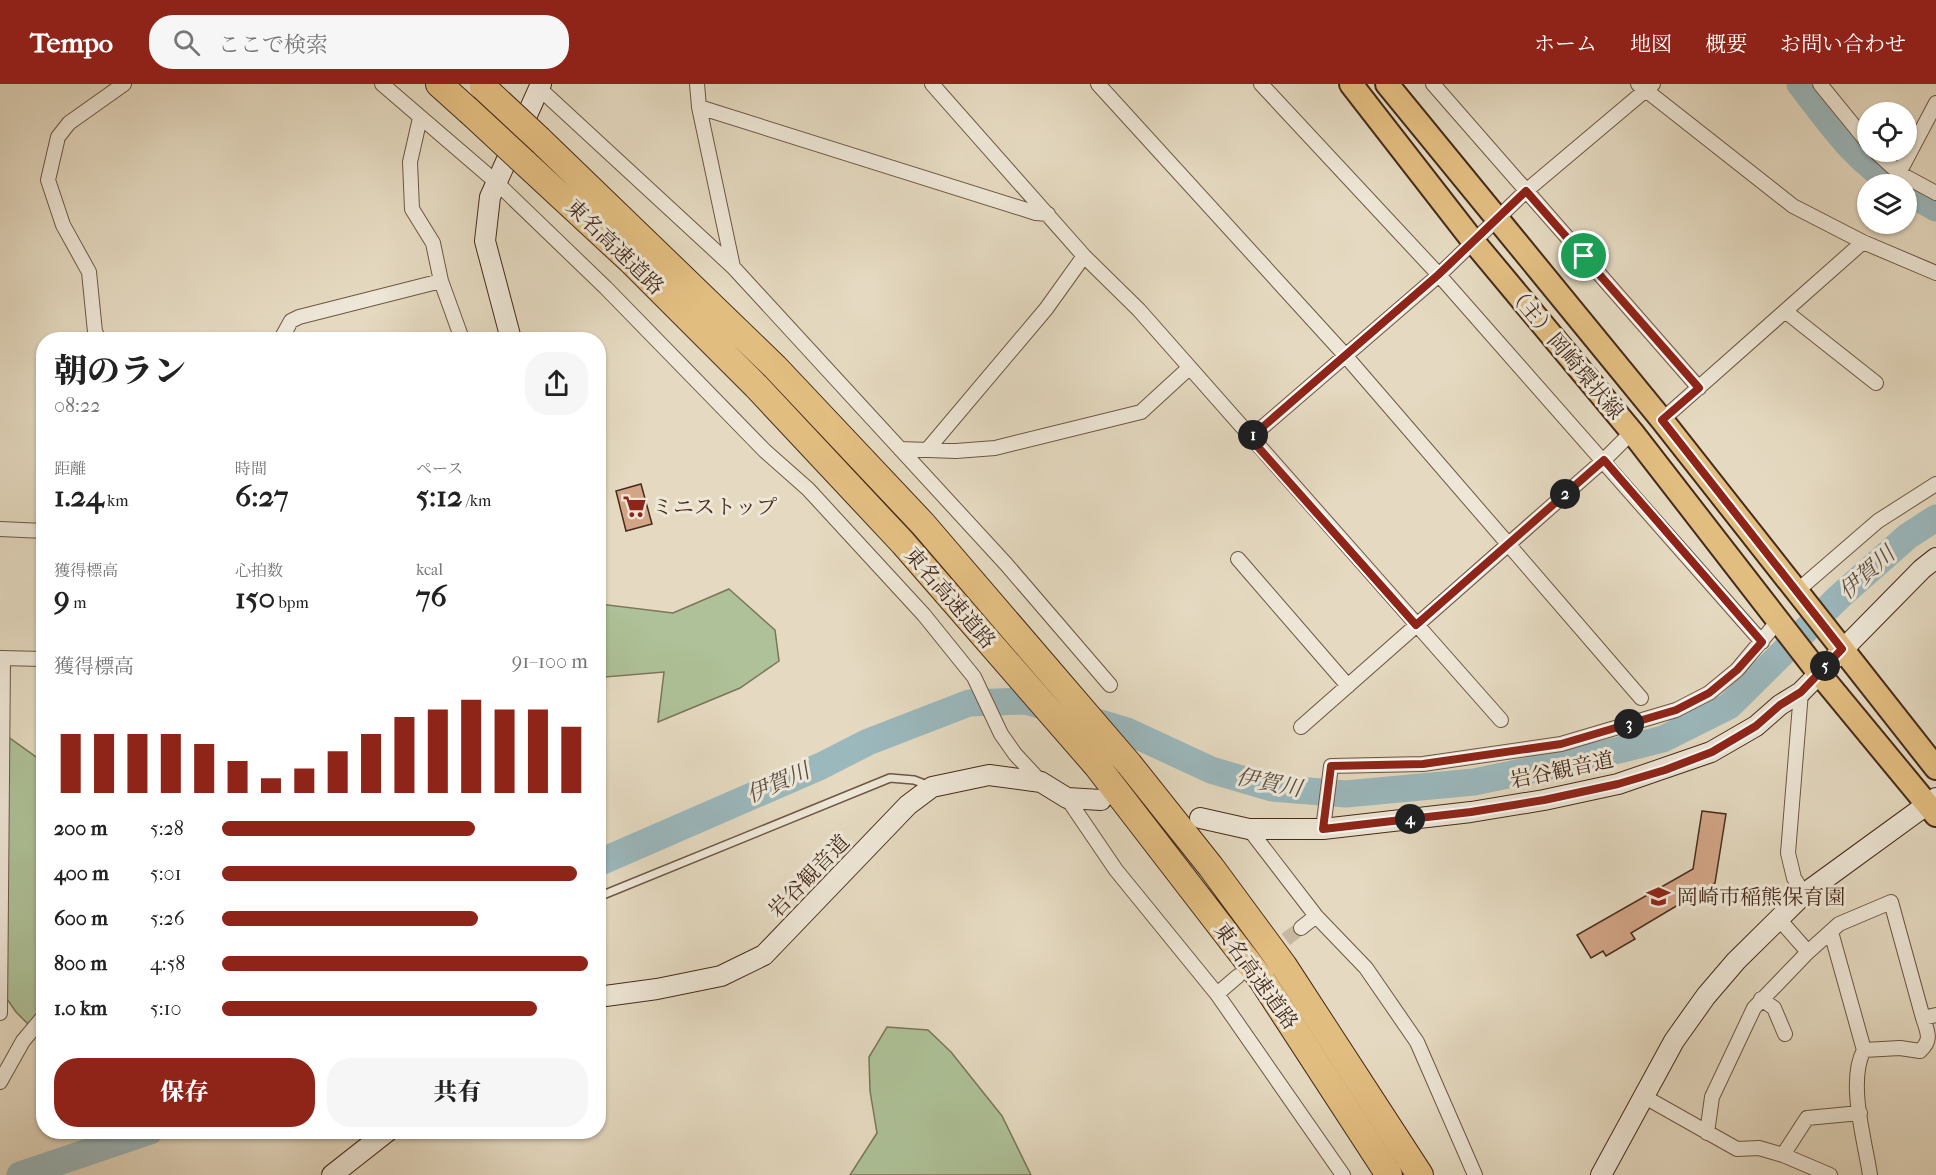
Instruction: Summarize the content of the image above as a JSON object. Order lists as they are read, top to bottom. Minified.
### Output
{"streets":{"highway":["東名高速道路"],"main road":["（主）岡崎環状線"],"street":["岩谷観音道"]},"crossings":[["（主）岡崎環状線","岩谷観音道"]],"water":["伊賀川"],"places":{"supermarket":["ミニストップ"],"school or university":["岡崎市稲熊保育園"]},"page":{"header":"Tempo","search":"ここで検索","nav":["ホーム","地図","概要","お問い合わせ"],"heading":["朝のラン","08:22"],"pins":["1","2","5","3","4"],"stats":[["距離","1.24 km"],["時間","6:27"],["ペース","5:12 /km"],["獲得標高","9 m"],["心拍数","150 bpm"],["kcal","76"]],"chart":["獲得標高","91–100 m"],"list":[{"name":"200 m","note":"5:28"},{"name":"400 m","note":"5:01"},{"name":"600 m","note":"5:26"},{"name":"800 m","note":"4:58"},{"name":"1.0 km","note":"5:10"}],"buttons":["保存","共有"]}}
